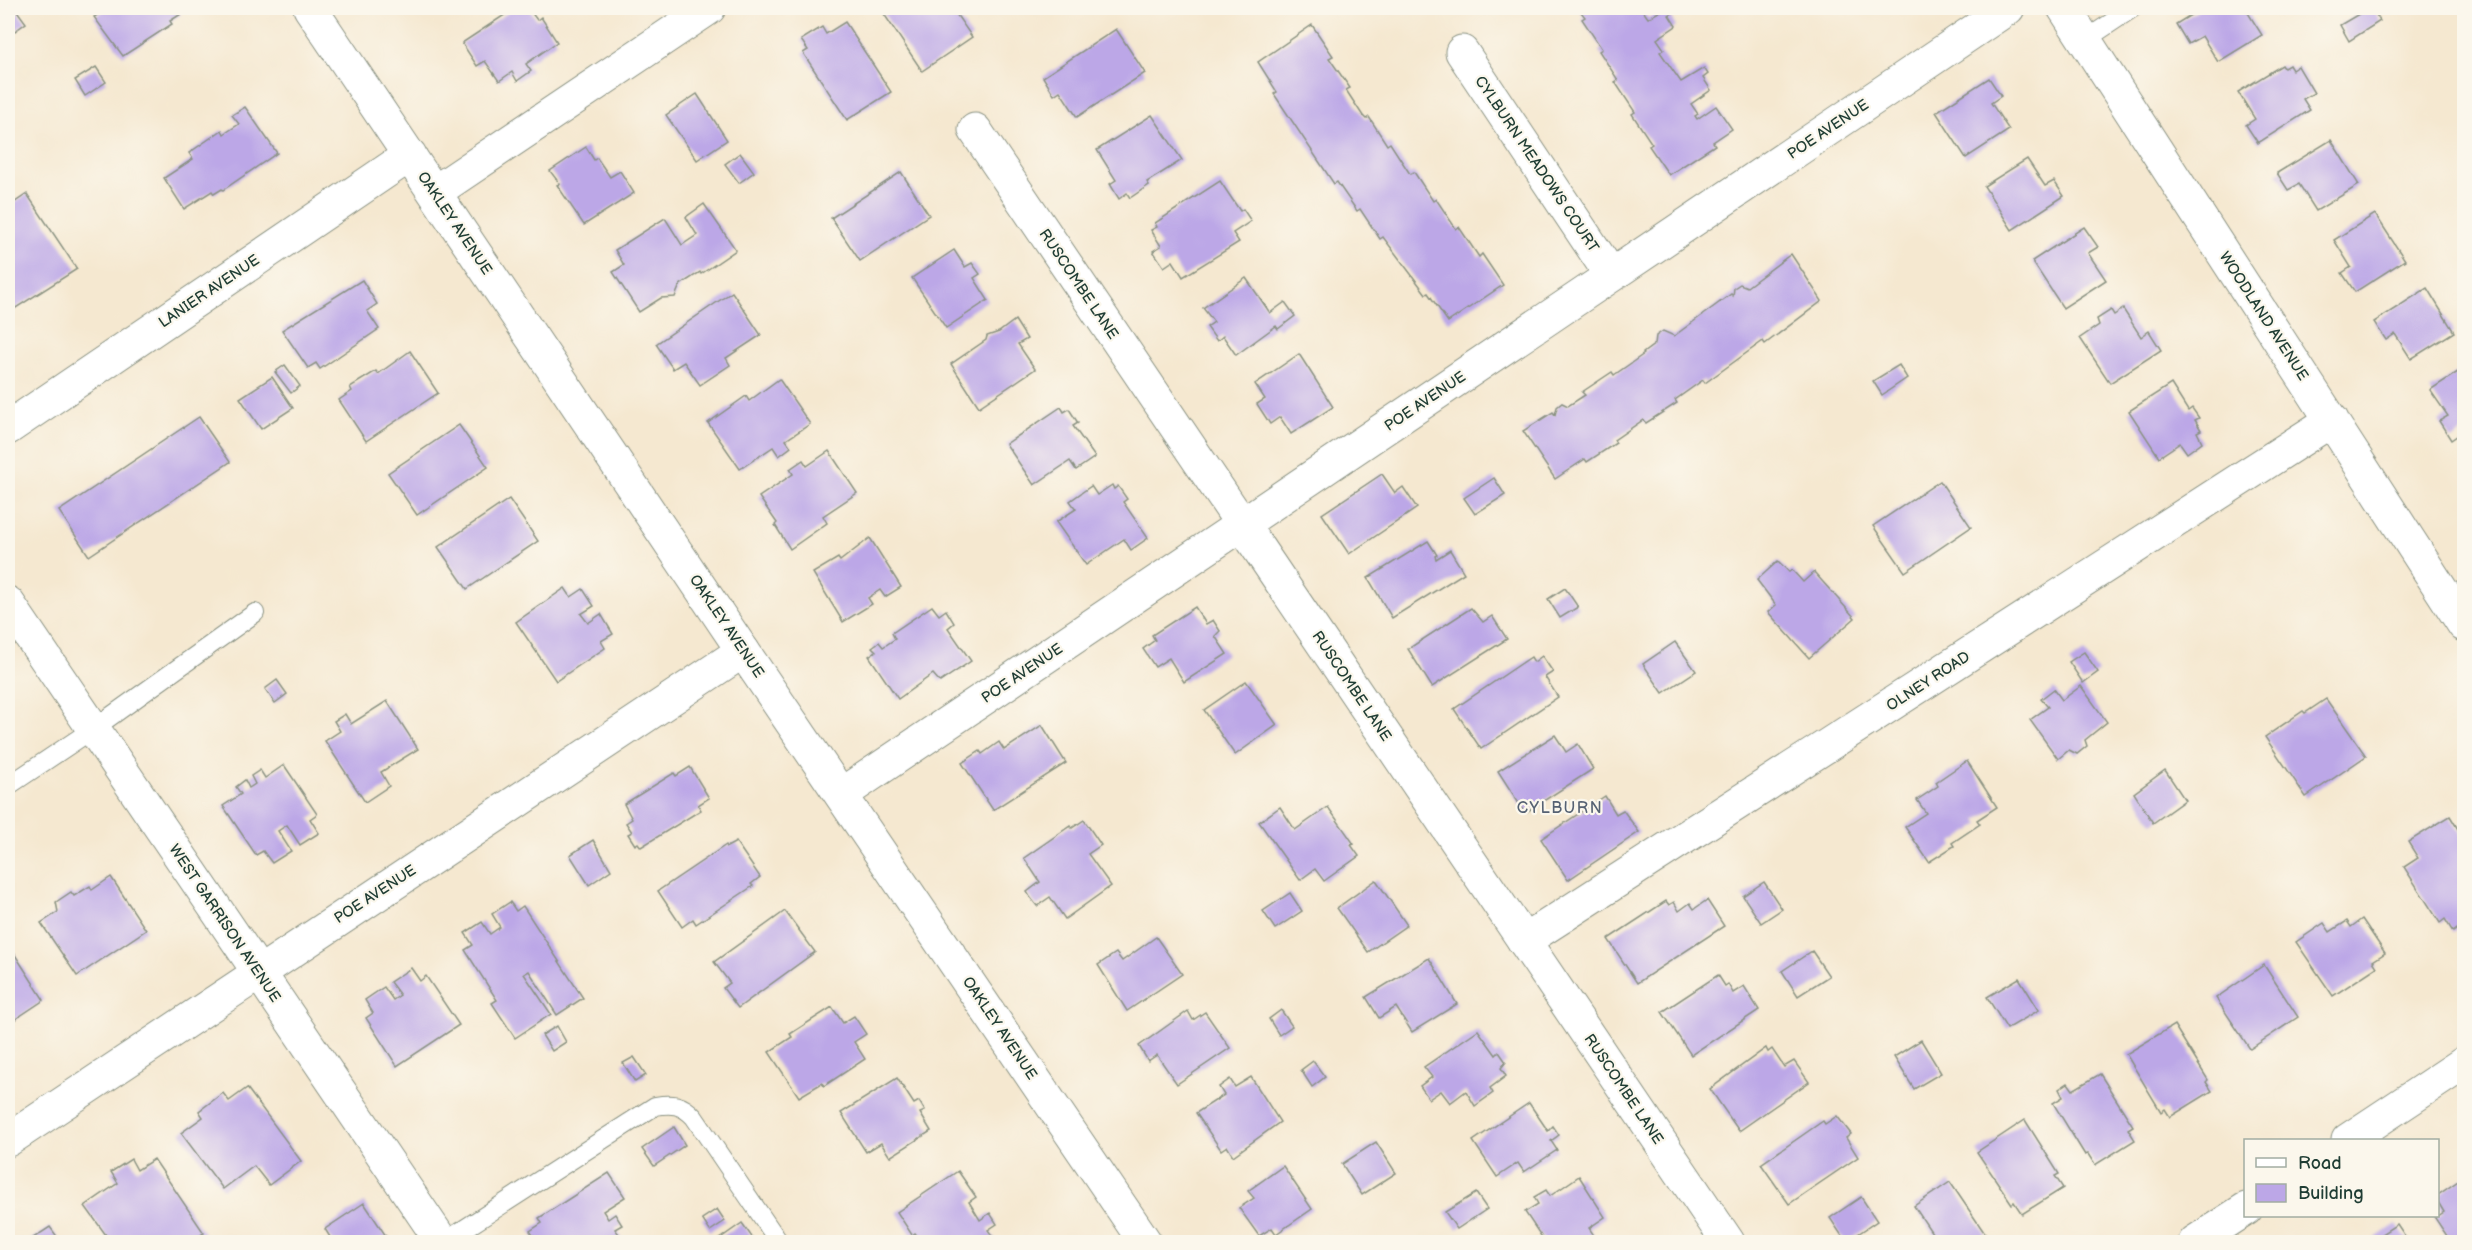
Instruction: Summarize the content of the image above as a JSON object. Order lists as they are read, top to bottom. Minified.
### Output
{"streets":{"street":["POE AVENUE","CYLBURN MEADOWS COURT","OAKLEY AVENUE","RUSCOMBE LANE","LANIER AVENUE","WOODLAND AVENUE","OLNEY ROAD","WEST GARRISON AVENUE"]},"crossings":[["POE AVENUE","CYLBURN MEADOWS COURT"],["POE AVENUE","OAKLEY AVENUE"],["POE AVENUE","RUSCOMBE LANE"],["POE AVENUE","WEST GARRISON AVENUE"],["OAKLEY AVENUE","LANIER AVENUE"],["RUSCOMBE LANE","OLNEY ROAD"],["WOODLAND AVENUE","OLNEY ROAD"]],"districts":["CYLBURN"],"legend":["Road","Building"]}
